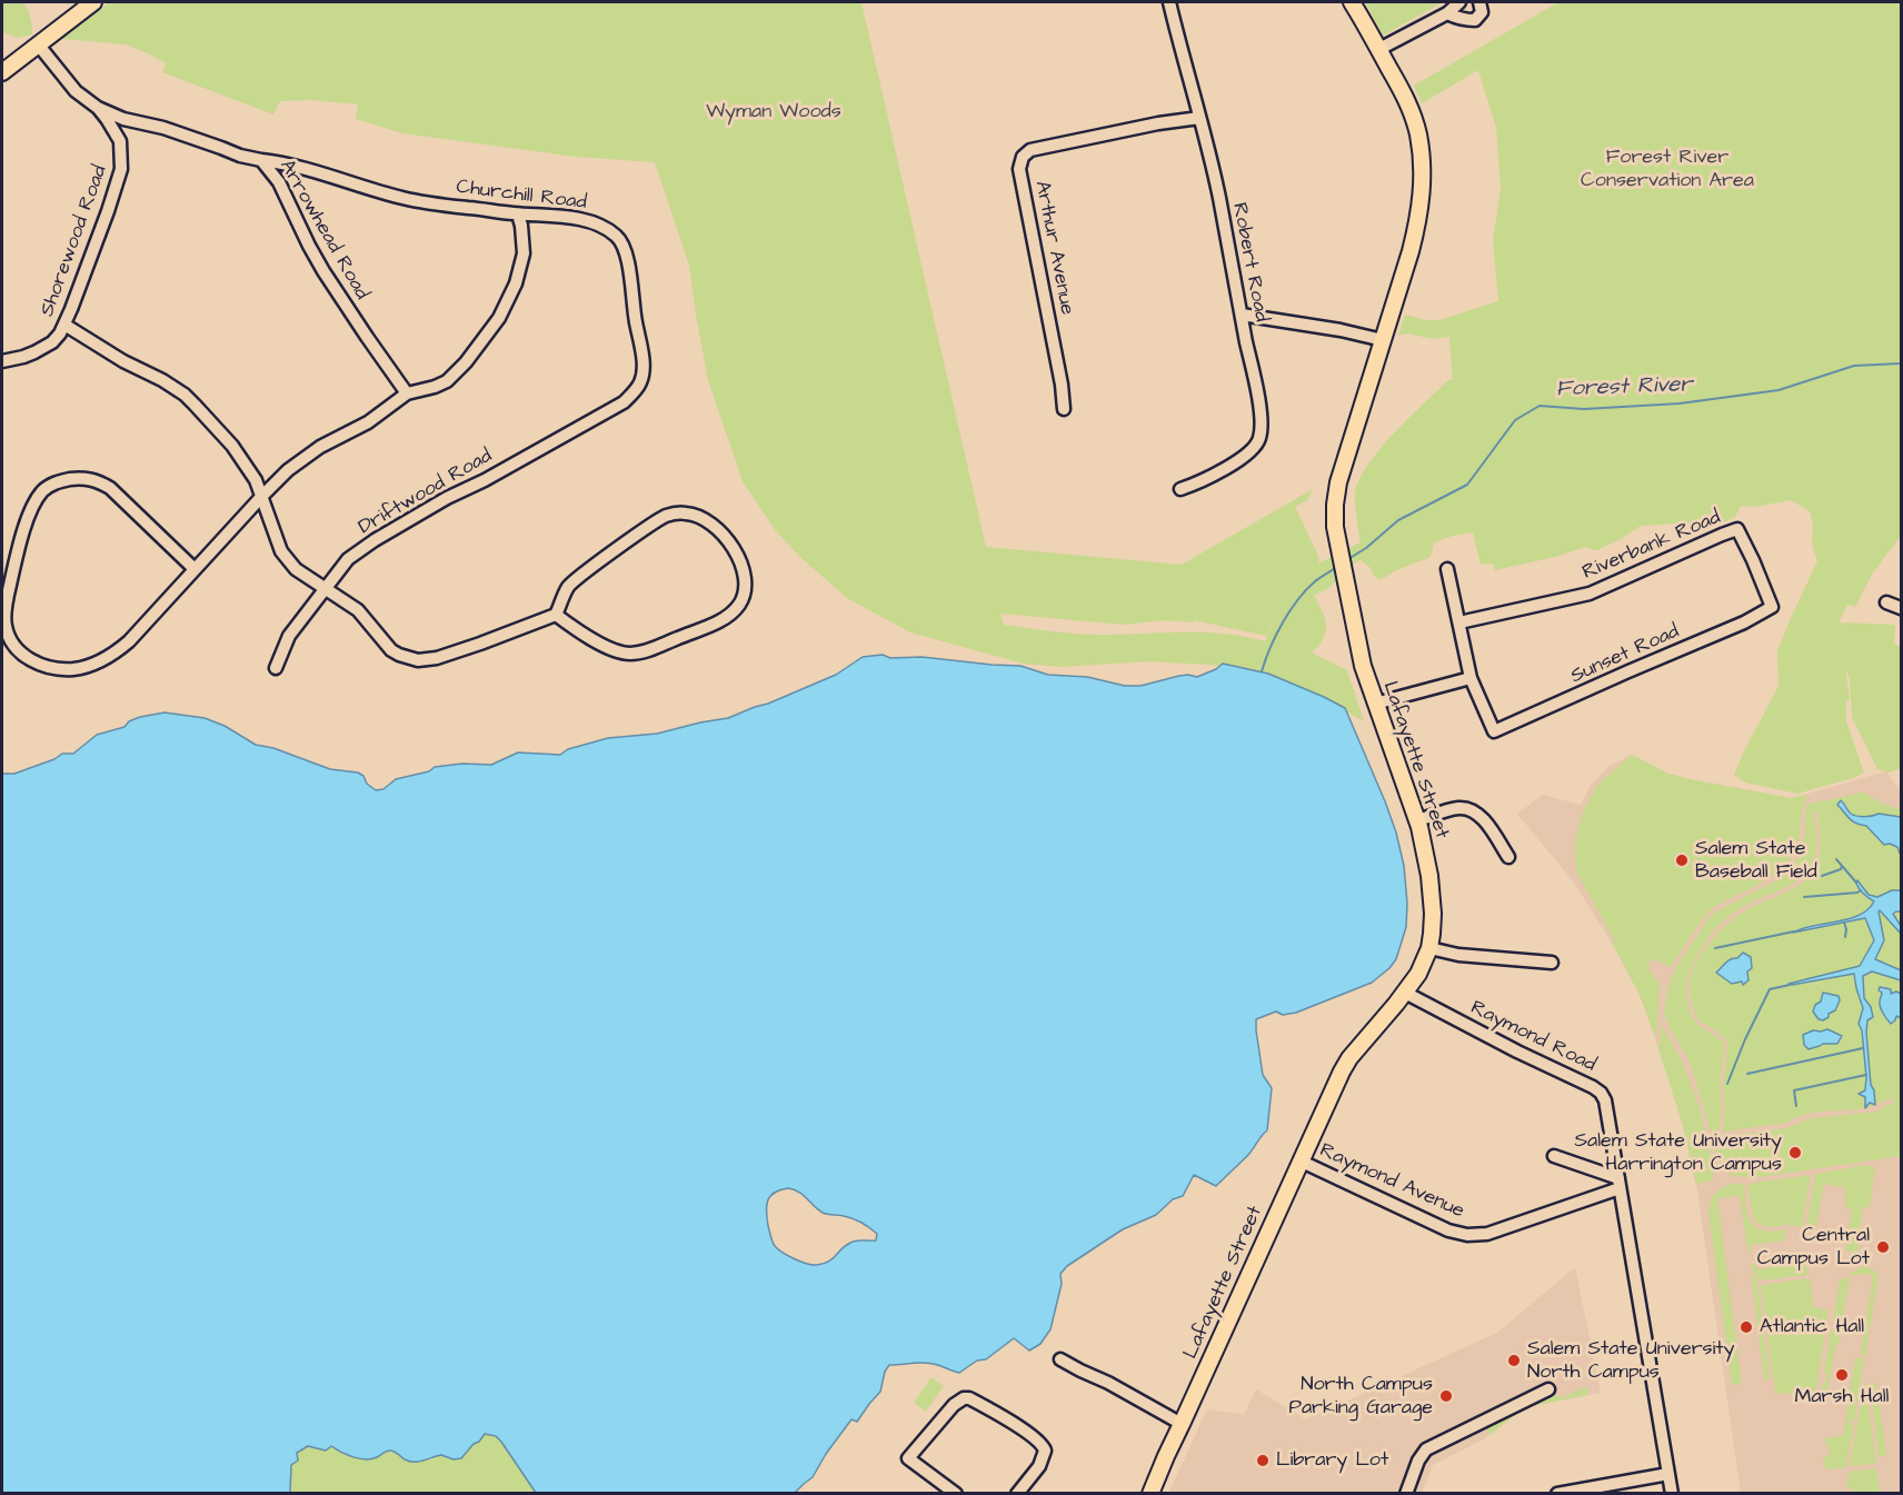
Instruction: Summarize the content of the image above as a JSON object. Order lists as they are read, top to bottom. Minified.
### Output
{"streets":{"main road":["Lafayette Street"],"street":["Churchill Road","Arrowhead Road","Shorewood Road","Arthur Avenue","Robert Road","Driftwood Road","Riverbank Road","Sunset Road","Raymond Road","Raymond Avenue"]},"crossings":[["Churchill Road","Arrowhead Road"],["Churchill Road","Driftwood Road"],["Arrowhead Road","Shorewood Road"],["Arthur Avenue","Robert Road"],["Riverbank Road","Sunset Road"],["Lafayette Street","Raymond Road"],["Lafayette Street","Raymond Avenue"],["Raymond Road","Raymond Avenue"]],"water":["Forest River"],"parks":["Wyman Woods","Forest River Conservation Area"],"places":["Salem State Baseball Field","Salem State University Harrington Campus","Central Campus Lot","Atlantic Hall","Salem State University North Campus","Marsh Hall","North Campus Parking Garage","Library Lot"]}
